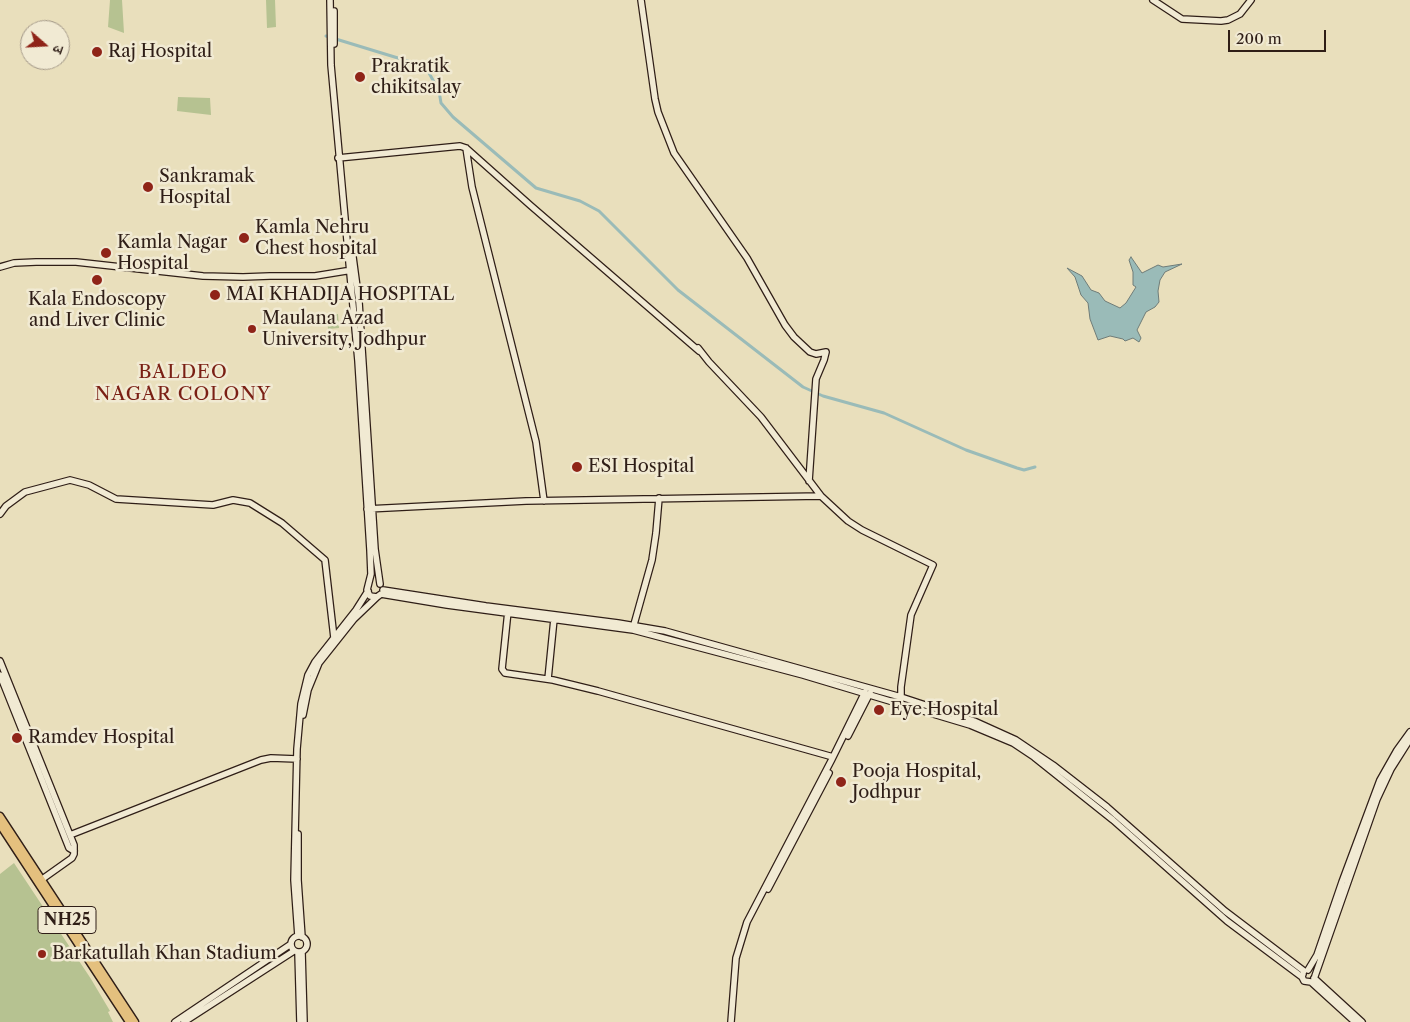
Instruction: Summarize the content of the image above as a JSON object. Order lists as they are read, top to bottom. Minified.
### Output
{"streets":{"main road":["NH25"]},"districts":["BALDEO NAGAR COLONY"],"places":["Raj Hospital","Prakratik chikitsalay","Sankramak Hospital","Kamla Nehru Chest hospital","Kamla Nagar Hospital","Kala Endoscopy and Liver Clinic","MAI KHADIJA HOSPITAL","Maulana Azad University, Jodhpur","ESI Hospital","Eye Hospital","Ramdev Hospital","Pooja Hospital, Jodhpur","Barkatullah Khan Stadium"],"scale_bar":"200 m","north":"right"}
